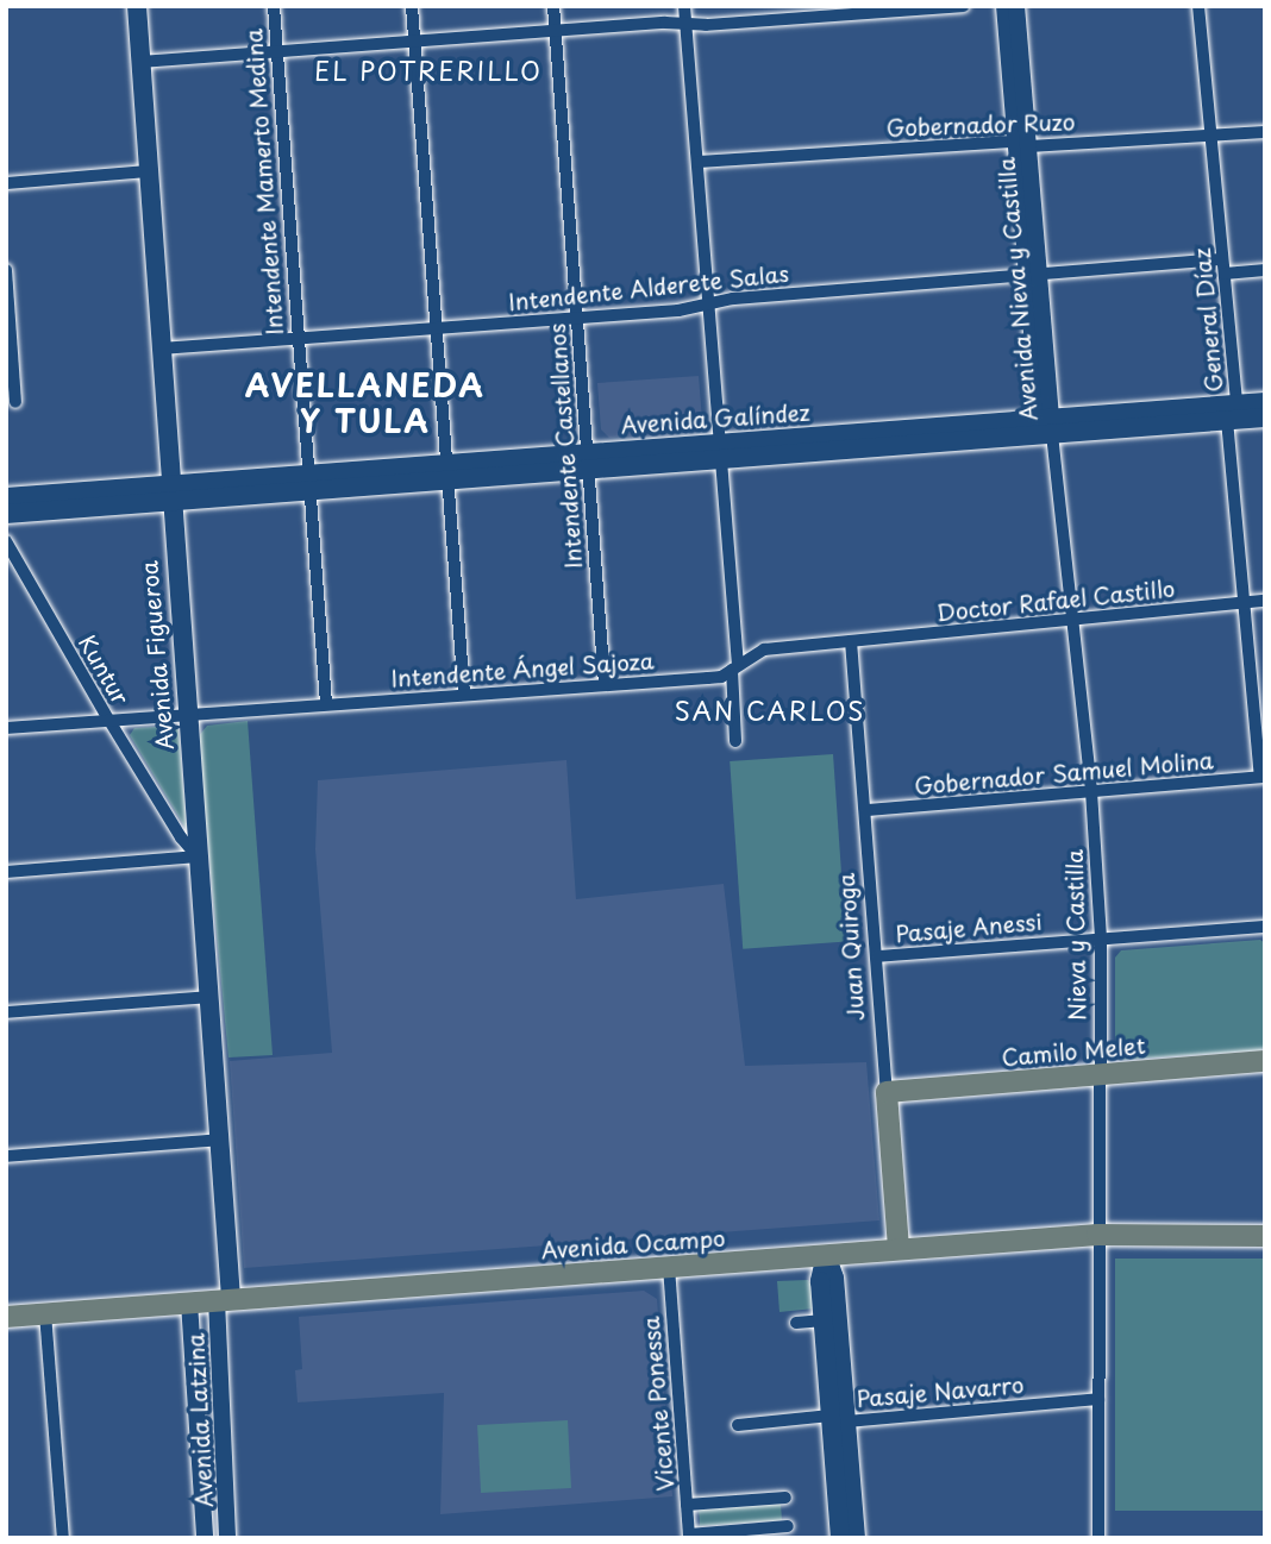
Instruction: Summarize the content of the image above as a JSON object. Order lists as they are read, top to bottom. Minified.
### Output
{"streets":{"main road":["Avenida Galíndez","Avenida Figueroa","Juan Quiroga","Camilo Melet","Avenida Ocampo"],"street":["Gobernador Ruzo","Intendente Mamerto Medina","Intendente Alderete Salas","Avenida Nieva y Castilla","General Díaz","Intendente Castellanos","Doctor Rafael Castillo","Kuntur","Intendente Ángel Sajoza","Gobernador Samuel Molina","Pasaje Anessi","Nieva y Castilla","Pasaje Navarro","Vicente Ponessa","Avenida Latzina"]},"crossings":[["Gobernador Ruzo","Avenida Nieva y Castilla"],["Gobernador Ruzo","General Díaz"],["Intendente Mamerto Medina","Intendente Alderete Salas"],["Intendente Mamerto Medina","Avenida Galíndez"],["Intendente Mamerto Medina","Intendente Ángel Sajoza"],["Intendente Alderete Salas","Avenida Nieva y Castilla"],["Intendente Alderete Salas","General Díaz"],["Intendente Alderete Salas","Intendente Castellanos"],["Intendente Alderete Salas","Avenida Figueroa"],["Avenida Nieva y Castilla","Avenida Galíndez"],["Avenida Nieva y Castilla","Nieva y Castilla"],["General Díaz","Avenida Galíndez"],["General Díaz","Doctor Rafael Castillo"],["General Díaz","Gobernador Samuel Molina"],["Avenida Galíndez","Intendente Castellanos"],["Avenida Galíndez","Avenida Figueroa"],["Avenida Galíndez","Nieva y Castilla"],["Intendente Castellanos","Intendente Ángel Sajoza"],["Doctor Rafael Castillo","Intendente Ángel Sajoza"],["Doctor Rafael Castillo","Nieva y Castilla"],["Doctor Rafael Castillo","Juan Quiroga"],["Avenida Figueroa","Kuntur"],["Avenida Figueroa","Intendente Ángel Sajoza"],["Avenida Figueroa","Avenida Ocampo"],["Avenida Figueroa","Avenida Latzina"],["Kuntur","Intendente Ángel Sajoza"],["Intendente Ángel Sajoza","Juan Quiroga"],["Gobernador Samuel Molina","Nieva y Castilla"],["Gobernador Samuel Molina","Juan Quiroga"],["Pasaje Anessi","Nieva y Castilla"],["Pasaje Anessi","Juan Quiroga"],["Nieva y Castilla","Camilo Melet"],["Nieva y Castilla","Avenida Ocampo"],["Nieva y Castilla","Pasaje Navarro"],["Juan Quiroga","Camilo Melet"],["Juan Quiroga","Avenida Ocampo"],["Avenida Ocampo","Vicente Ponessa"],["Avenida Ocampo","Avenida Latzina"]],"districts":["EL POTRERILLO","AVELLANEDA Y TULA","SAN CARLOS"]}
